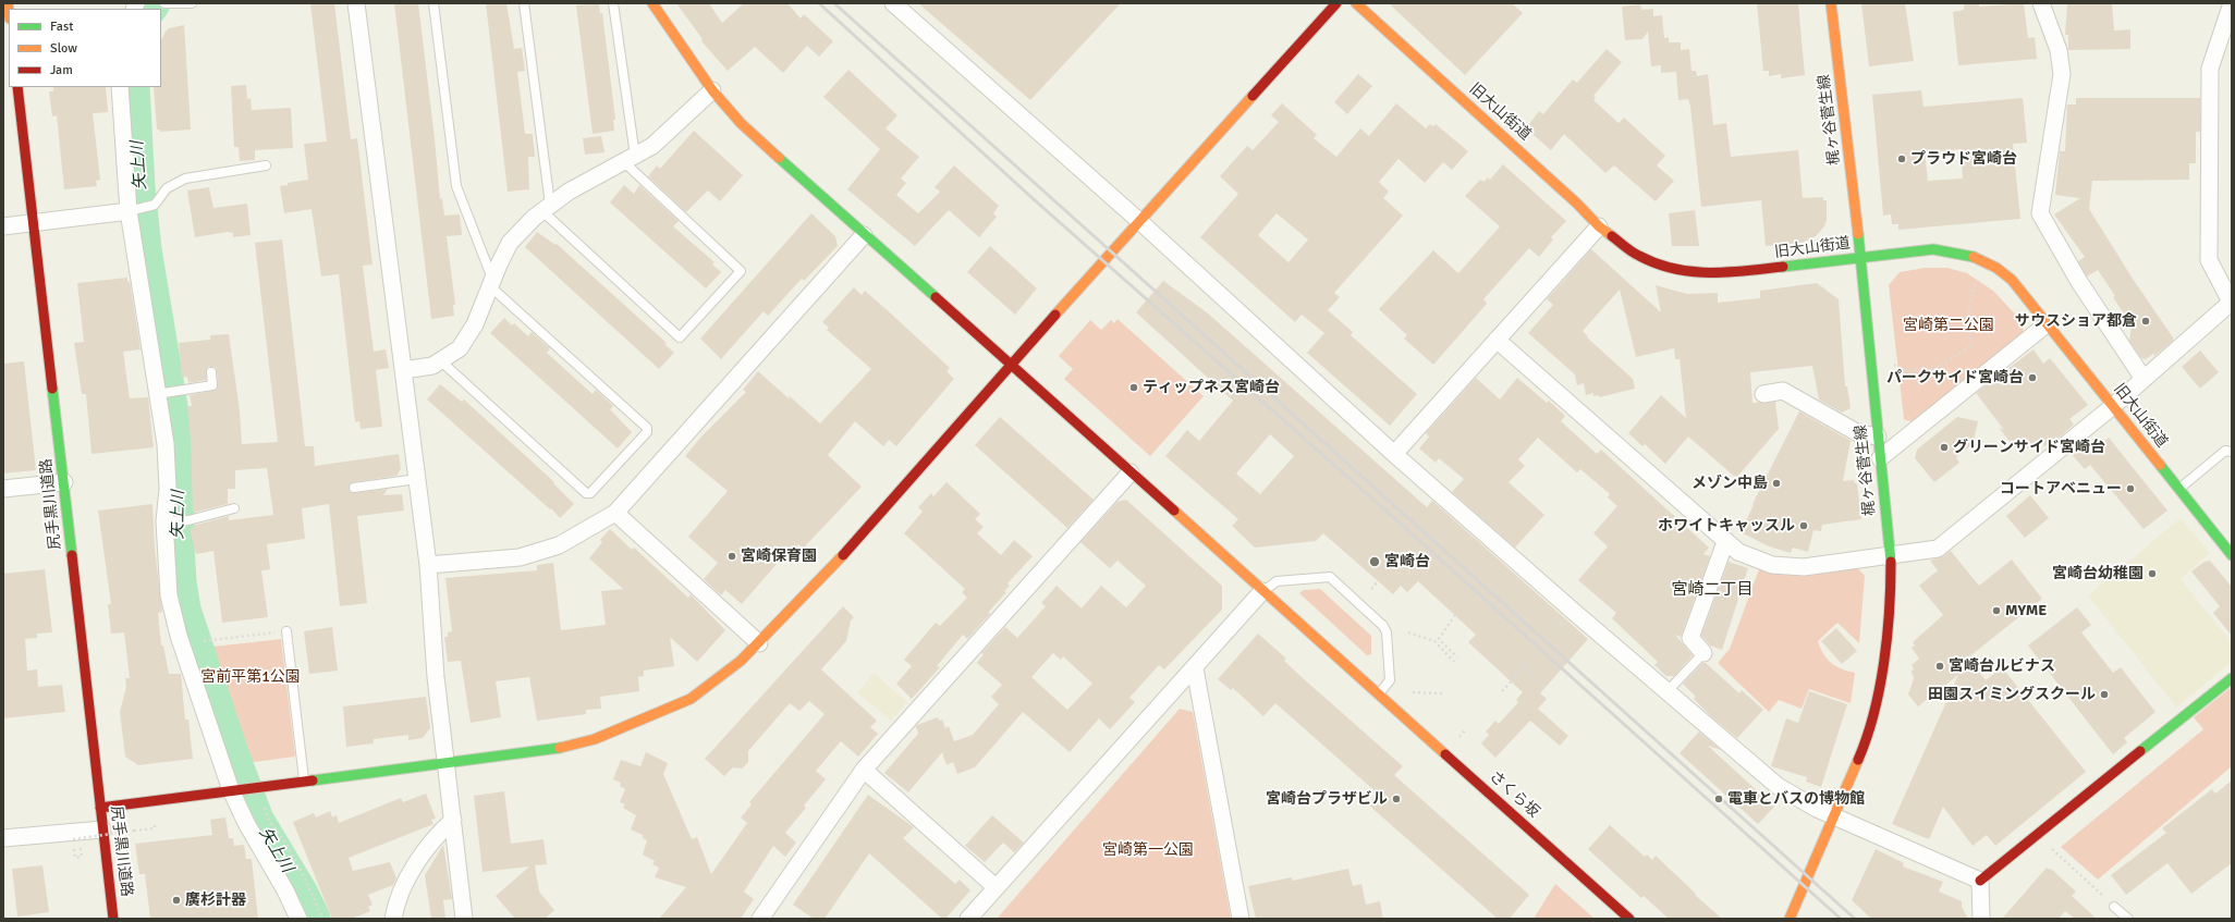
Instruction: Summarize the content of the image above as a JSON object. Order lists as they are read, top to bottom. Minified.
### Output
{"streets":{"street":["旧大山街道","梶ヶ谷菅生線","尻手黒川道路","さくら坂"]},"crossings":[["旧大山街道","梶ヶ谷菅生線"]],"districts":["宮崎二丁目"],"water":["矢上川"],"parks":["宮崎第二公園","宮前平第1公園","宮崎第一公園"],"places":["プラウド宮崎台","サウスショア都倉","パークサイド宮崎台","ティップネス宮崎台","グリーンサイド宮崎台","メゾン中島","コートアベニュー","ホワイトキャッスル","宮崎保育園","宮崎台","宮崎台幼稚園","MYME","宮崎台ルビナス","田園スイミングスクール","宮崎台プラザビル","電車とバスの博物館","廣杉計器"],"legend":["Fast","Slow","Jam"]}
